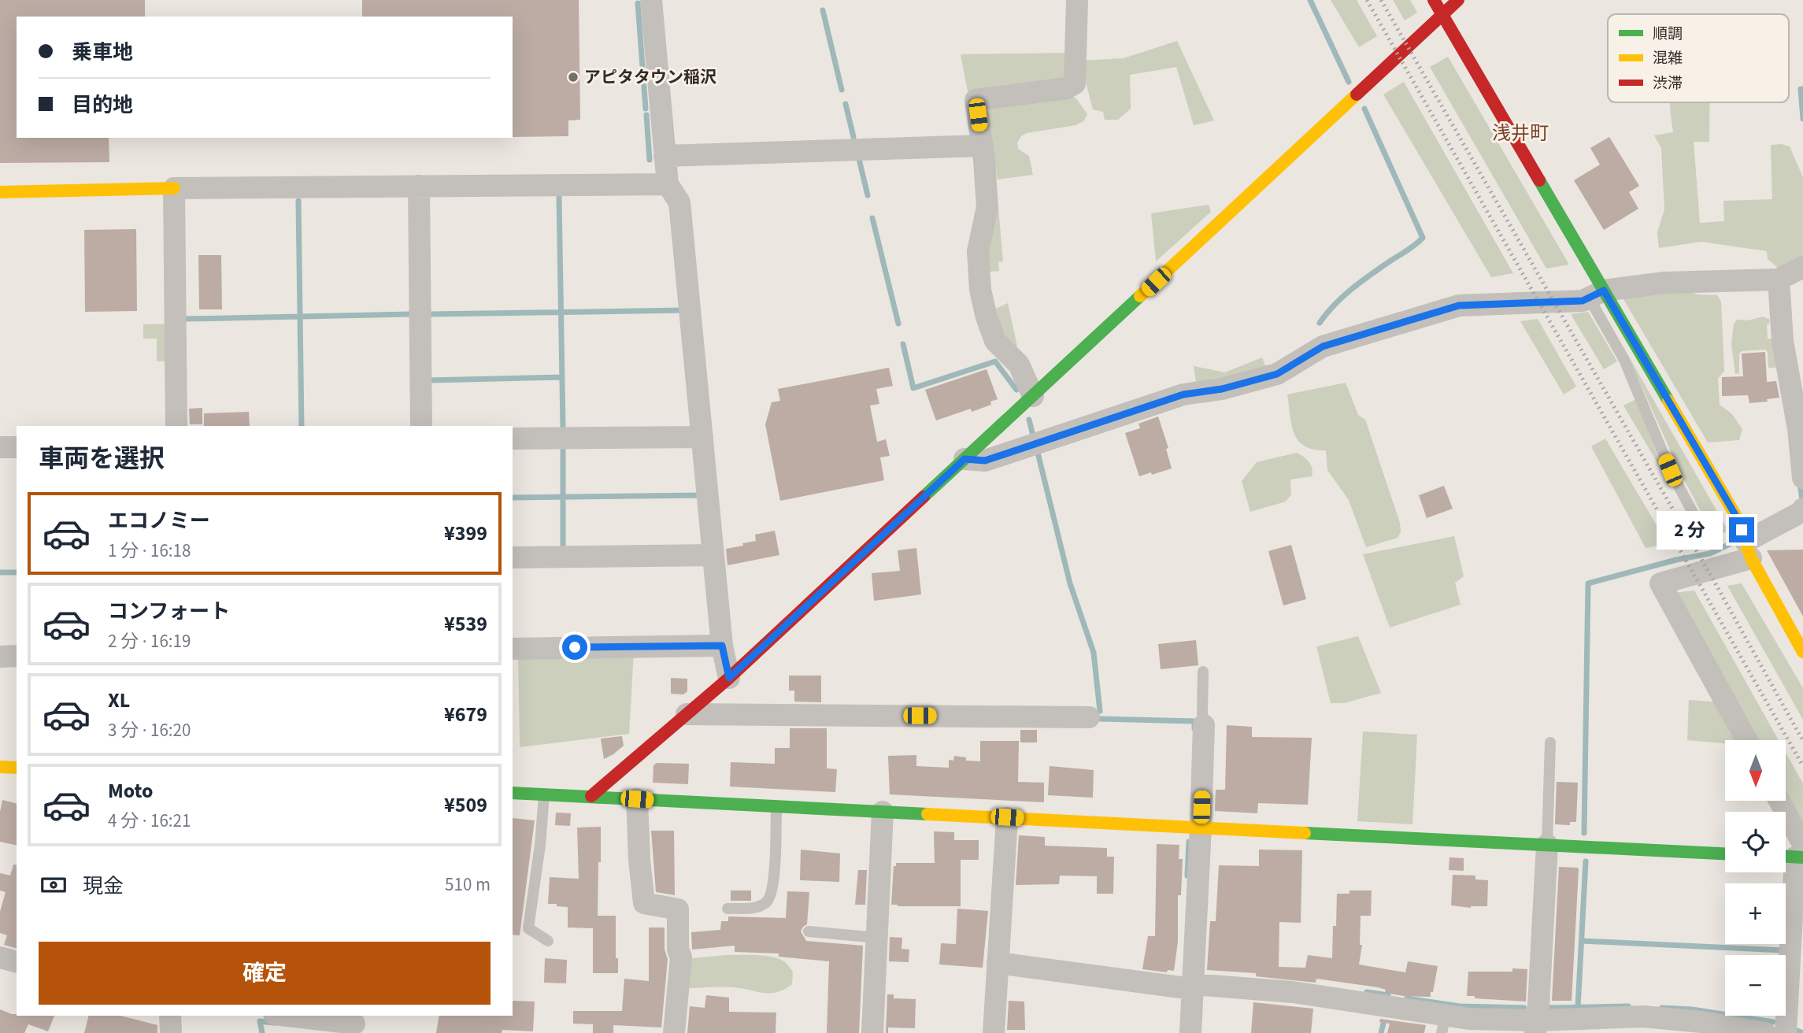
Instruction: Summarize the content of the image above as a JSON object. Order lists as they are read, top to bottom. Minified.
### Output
{"districts":["浅井町"],"places":["アピタタウン稲沢"],"legend":["順調","混雑","渋滞"],"north":"bottom","page":{"banner":["乗車地","目的地"],"heading":"車両を選択","list":[{"name":"エコノミー","note":"1 分 · 16:18","value":"¥399"},{"name":"コンフォート","note":"2 分 · 16:19","value":"¥539"},{"name":"XL","note":"3 分 · 16:20","value":"¥679"},{"name":"Moto","note":"4 分 · 16:21","value":"¥509"}],"bubble":"2 分","map_buttons":["+","−"],"pay":["現金","510 m"],"buttons":"確定"}}
